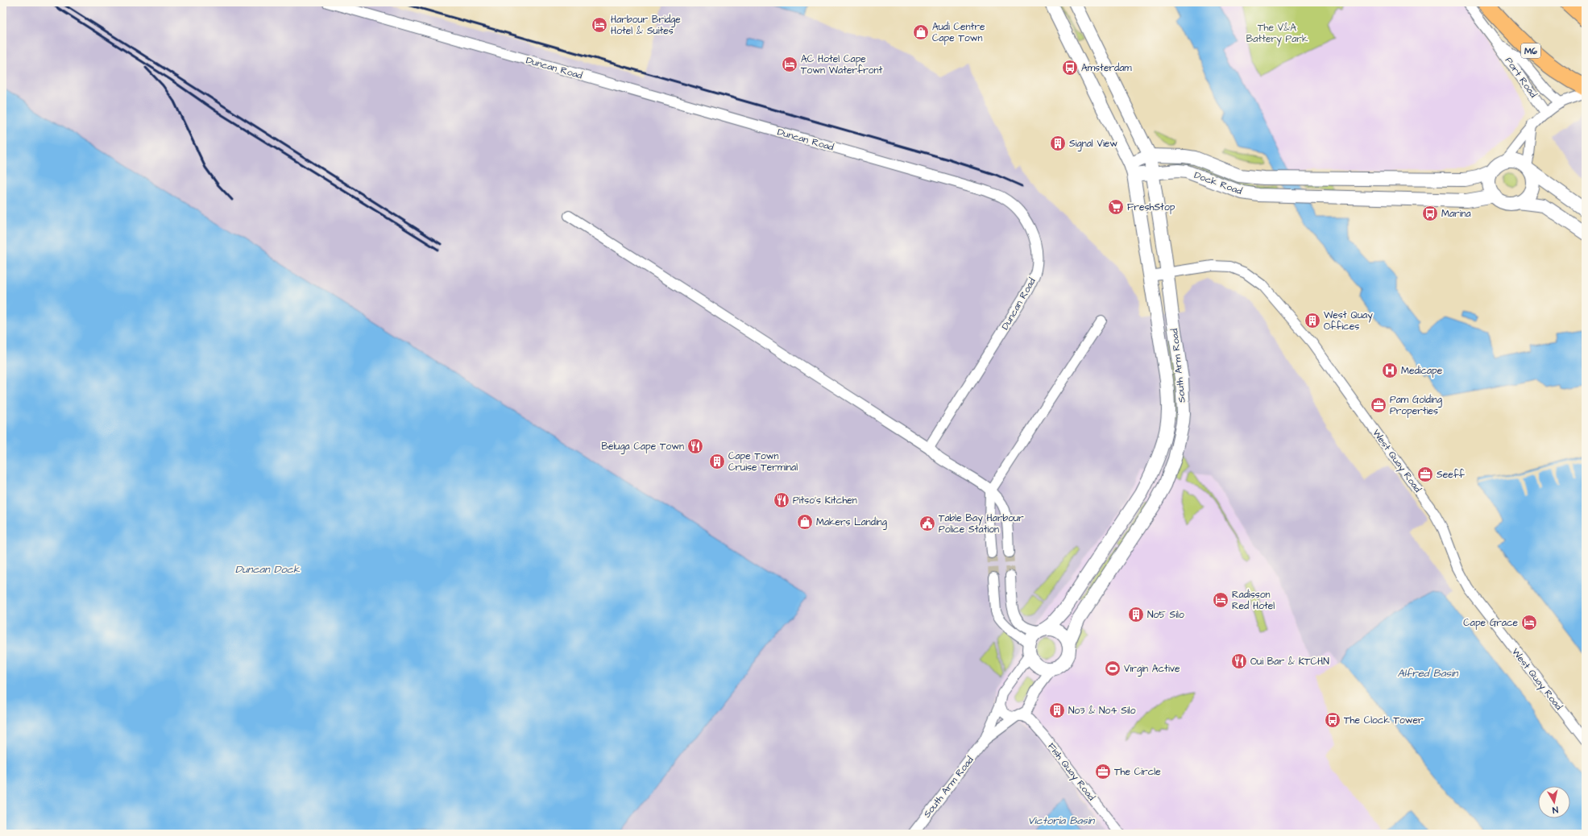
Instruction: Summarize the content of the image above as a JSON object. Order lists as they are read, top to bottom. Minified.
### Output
{"streets":{"main road":["M6"],"street":["Duncan Road","Port Road","Dock Road","South Arm Road","West Quay Road","Fish Quay Road"]},"crossings":[["Dock Road","South Arm Road"],["South Arm Road","West Quay Road"],["South Arm Road","Fish Quay Road"]],"water":["Duncan Dock","Alfred Basin","Victoria Basin"],"parks":["The V&A Battery Park"],"places":{"hotel":["Harbour Bridge Hotel & Suites","AC Hotel Cape Town Waterfront","Radisson Red Hotel","Cape Grace"],"shop":["Audi Centre Cape Town","Makers Landing"],"bus stop":["Amsterdam","Marina","The Clock Tower"],"building":["Signal View","West Quay Offices","Cape Town Cruise Terminal","No5 Silo","No3 & No4 Silo"],"supermarket":["FreshStop"],"hospital":["Medicape"],"office":["Pam Golding Properties","Seeff","The Circle"],"restaurant":["Beluga Cape Town","Pitso's Kitchen","Oui Bar & KTCHN"],"public building":["Table Bay Harbour Police Station"],"sports":["Virgin Active"]},"north":"bottom"}
